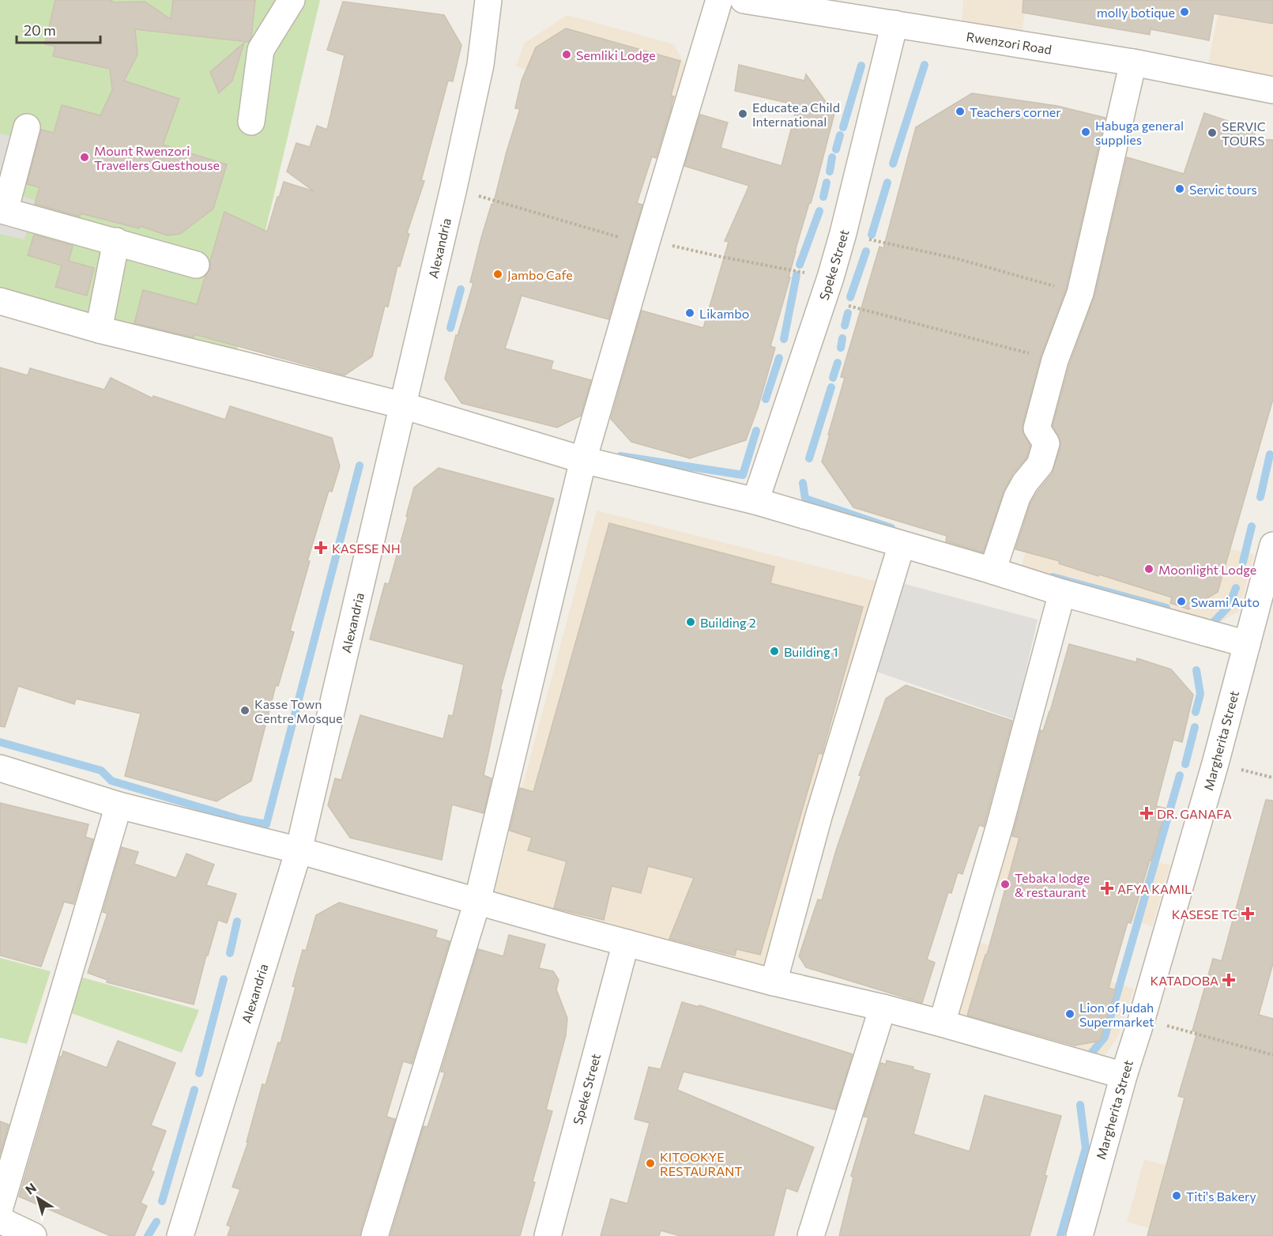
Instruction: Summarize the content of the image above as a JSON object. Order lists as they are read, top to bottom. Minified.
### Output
{"streets":{"street":["Rwenzori Road","Alexandria","Speke Street","Margherita Street"]},"crossings":[["Rwenzori Road","Speke Street"]],"places":{"other":["molly botique","Semliki Lodge","Teachers corner","Educate a Child International","Habuga general supplies","SERVIC TOURS","Mount Rwenzori Travellers Guesthouse","Servic tours","Jambo Cafe","Likambo","Moonlight Lodge","Swami Auto","Building 2","Building 1","Kasse Town Centre Mosque","Tebaka lodge & restaurant","Lion of Judah Supermarket","KITOOKYE RESTAURANT","Titi's Bakery"],"health":["KASESE NH","DR. GANAFA","AFYA KAMIL","KASESE TC","KATADOBA"]},"scale_bar":"20 m","north":"top left"}
